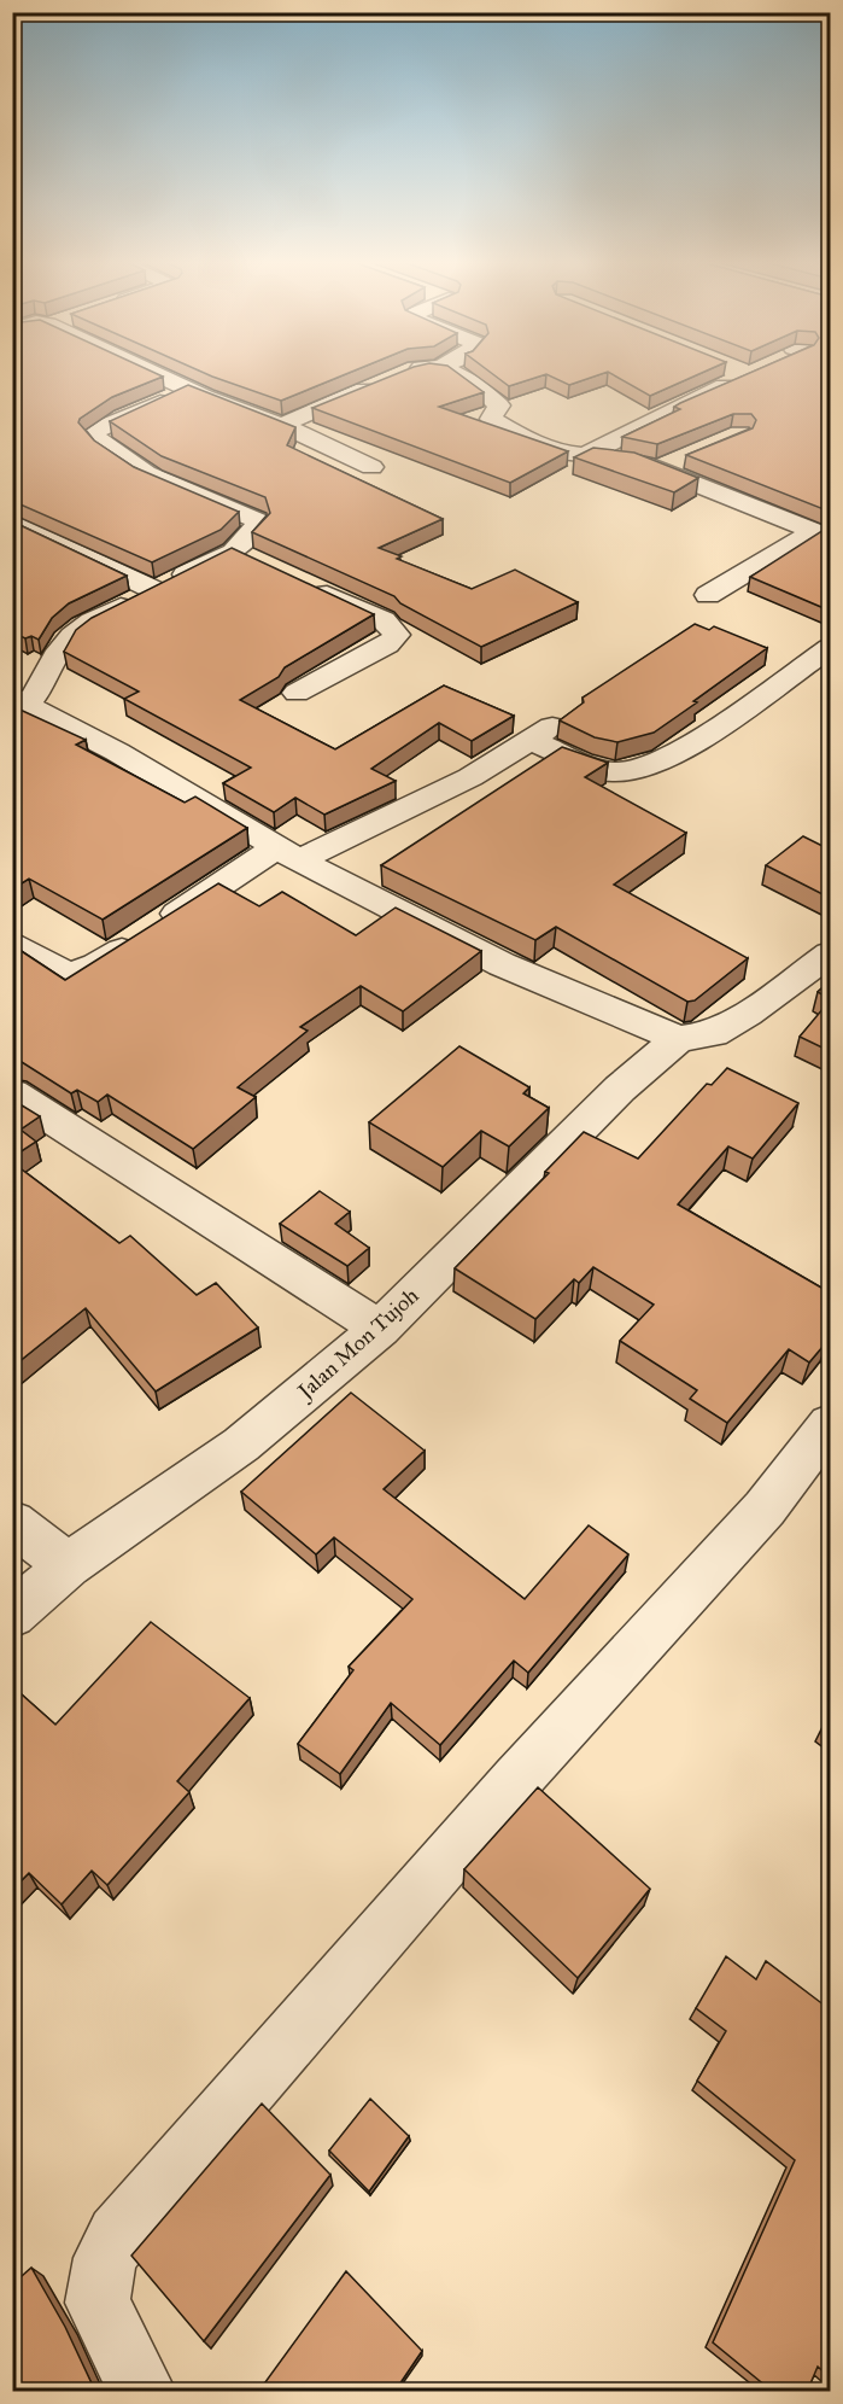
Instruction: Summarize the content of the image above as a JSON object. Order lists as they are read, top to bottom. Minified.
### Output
{"streets":{"street":["Jalan Mon Tujoh"]}}
